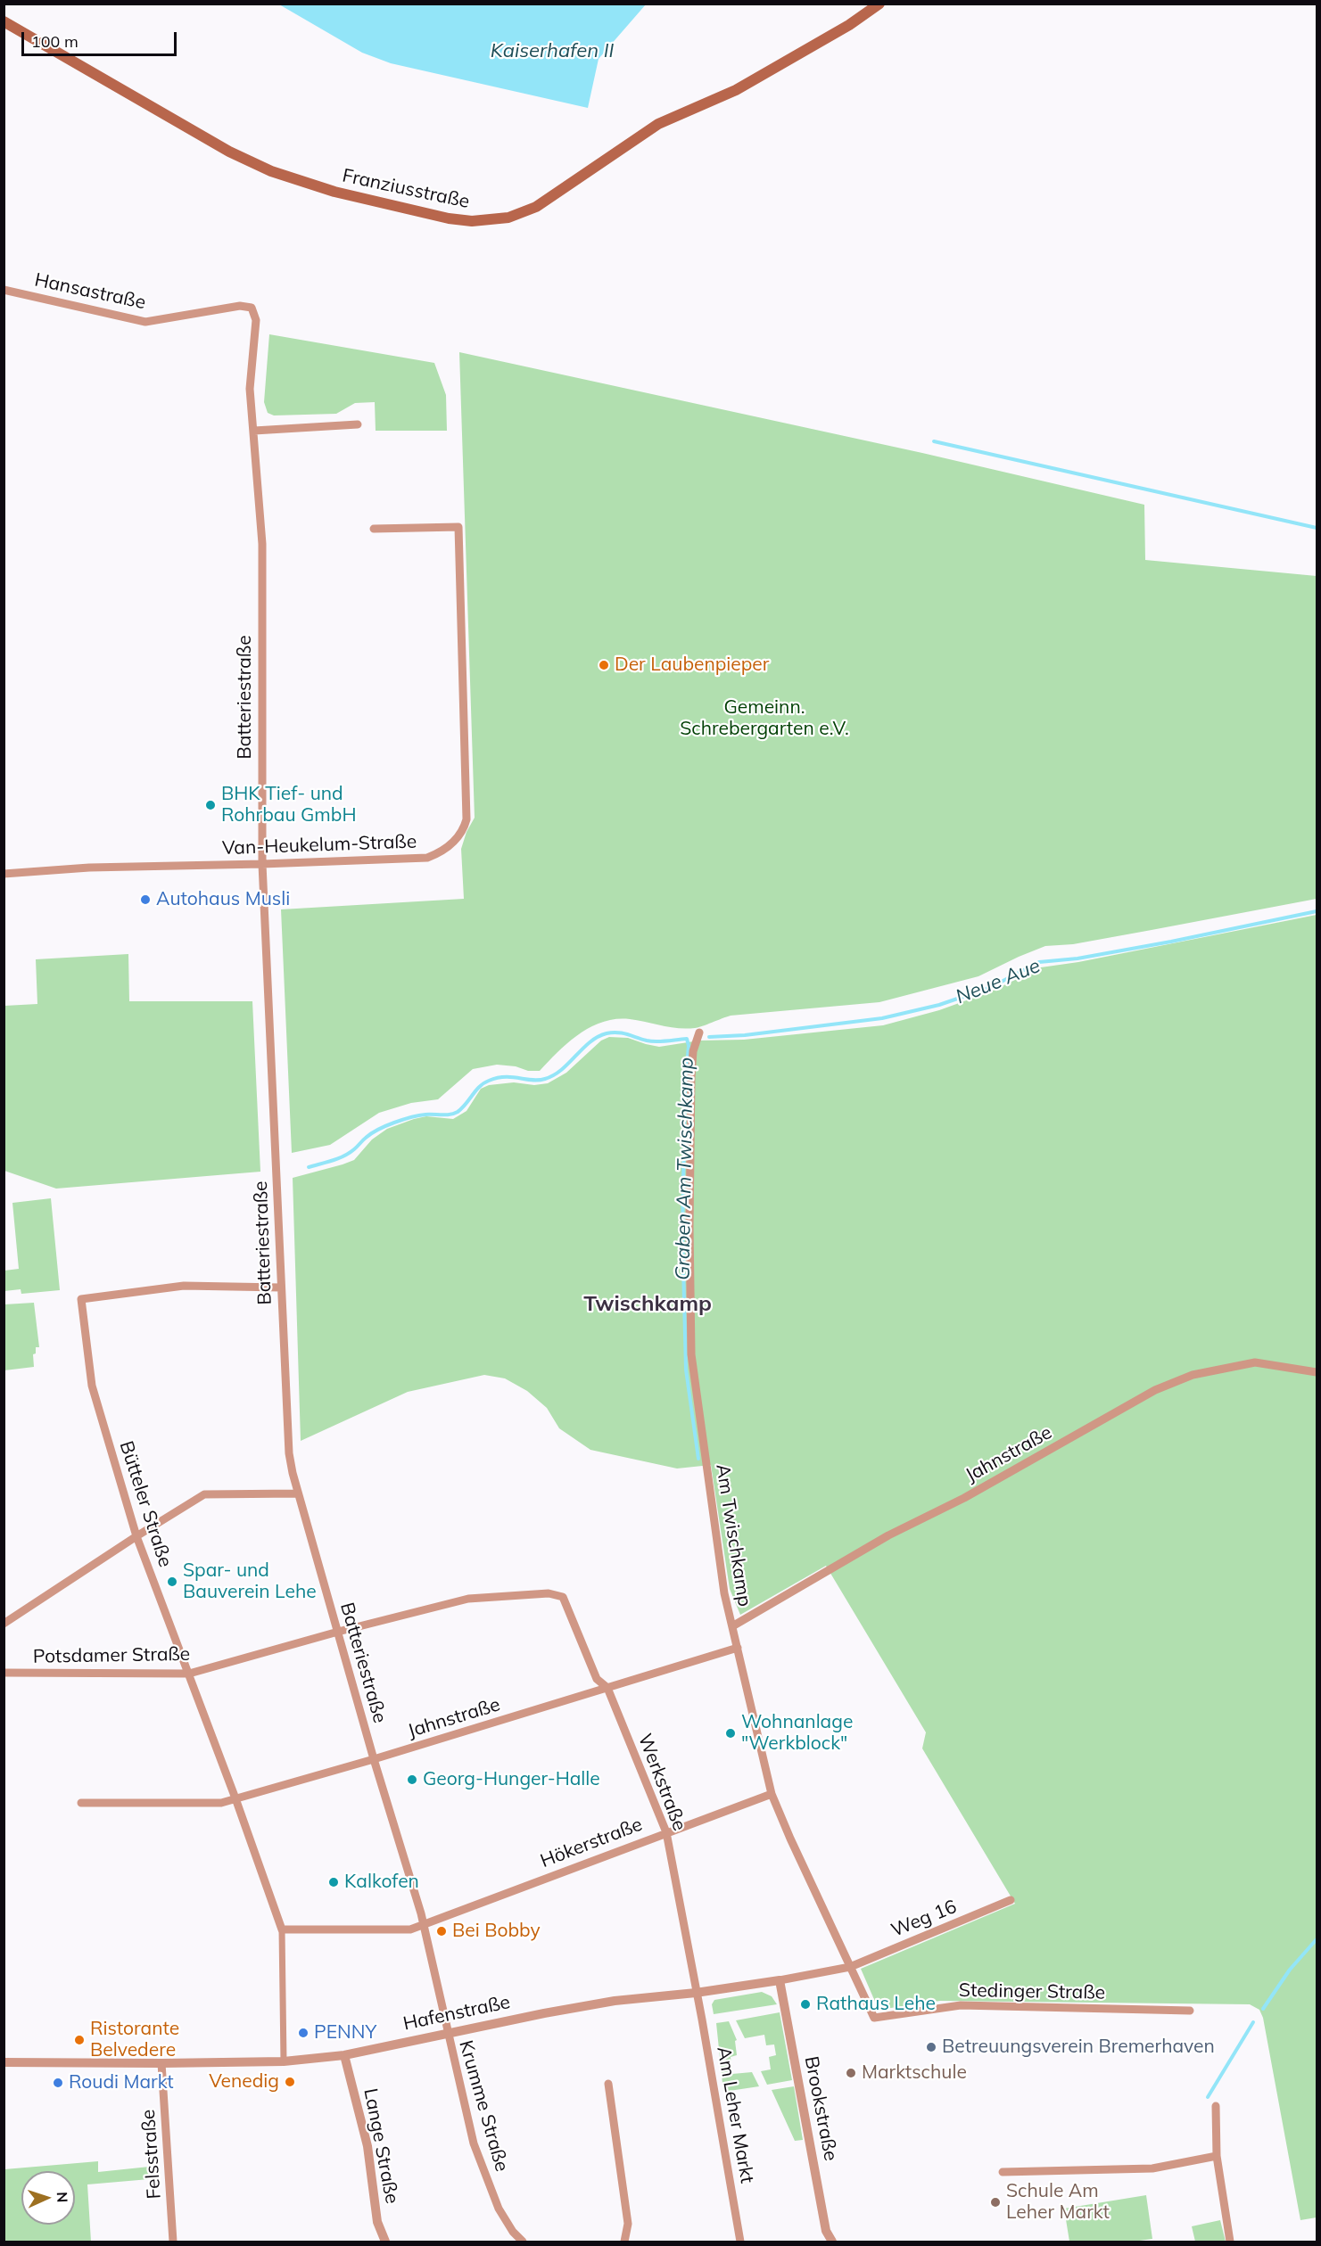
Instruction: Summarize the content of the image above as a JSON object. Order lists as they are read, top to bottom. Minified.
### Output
{"streets":{"main road":["Franziusstraße"],"street":["Hansastraße","Batteriestraße","Van-Heukelum-Straße","Jahnstraße","Bütteler Straße","Am Twischkamp","Potsdamer Straße","Werkstraße","Hökerstraße","Weg 16","Stedinger Straße","Hafenstraße","Krumme Straße","Brookstraße","Am Leher Markt","Lange Straße","Felsstraße"]},"crossings":[["Hansastraße","Batteriestraße"],["Batteriestraße","Van-Heukelum-Straße"],["Batteriestraße","Jahnstraße"],["Batteriestraße","Bütteler Straße"],["Batteriestraße","Potsdamer Straße"],["Batteriestraße","Hökerstraße"],["Batteriestraße","Hafenstraße"],["Batteriestraße","Krumme Straße"],["Jahnstraße","Bütteler Straße"],["Jahnstraße","Am Twischkamp"],["Jahnstraße","Werkstraße"],["Bütteler Straße","Potsdamer Straße"],["Bütteler Straße","Hökerstraße"],["Bütteler Straße","Hafenstraße"],["Am Twischkamp","Hökerstraße"],["Am Twischkamp","Weg 16"],["Am Twischkamp","Stedinger Straße"],["Am Twischkamp","Hafenstraße"],["Potsdamer Straße","Werkstraße"],["Werkstraße","Hökerstraße"],["Werkstraße","Hafenstraße"],["Werkstraße","Am Leher Markt"],["Weg 16","Hafenstraße"],["Hafenstraße","Krumme Straße"],["Hafenstraße","Brookstraße"],["Hafenstraße","Am Leher Markt"],["Hafenstraße","Lange Straße"],["Hafenstraße","Felsstraße"]],"districts":["Twischkamp"],"water":["Kaiserhafen II","Neue Aue","Graben Am Twischkamp"],"parks":["Gemeinn. Schrebergarten e.V."],"places":["Der Laubenpieper","BHK Tief- und Rohrbau GmbH","Autohaus Musli","Spar- und Bauverein Lehe","Wohnanlage \"Werkblock\"","Georg-Hunger-Halle","Kalkofen","Bei Bobby","Rathaus Lehe","PENNY","Ristorante Belvedere","Betreuungsverein Bremerhaven","Marktschule","Venedig","Roudi Markt","Schule Am Leher Markt"],"scale_bar":"100 m","north":"right"}
